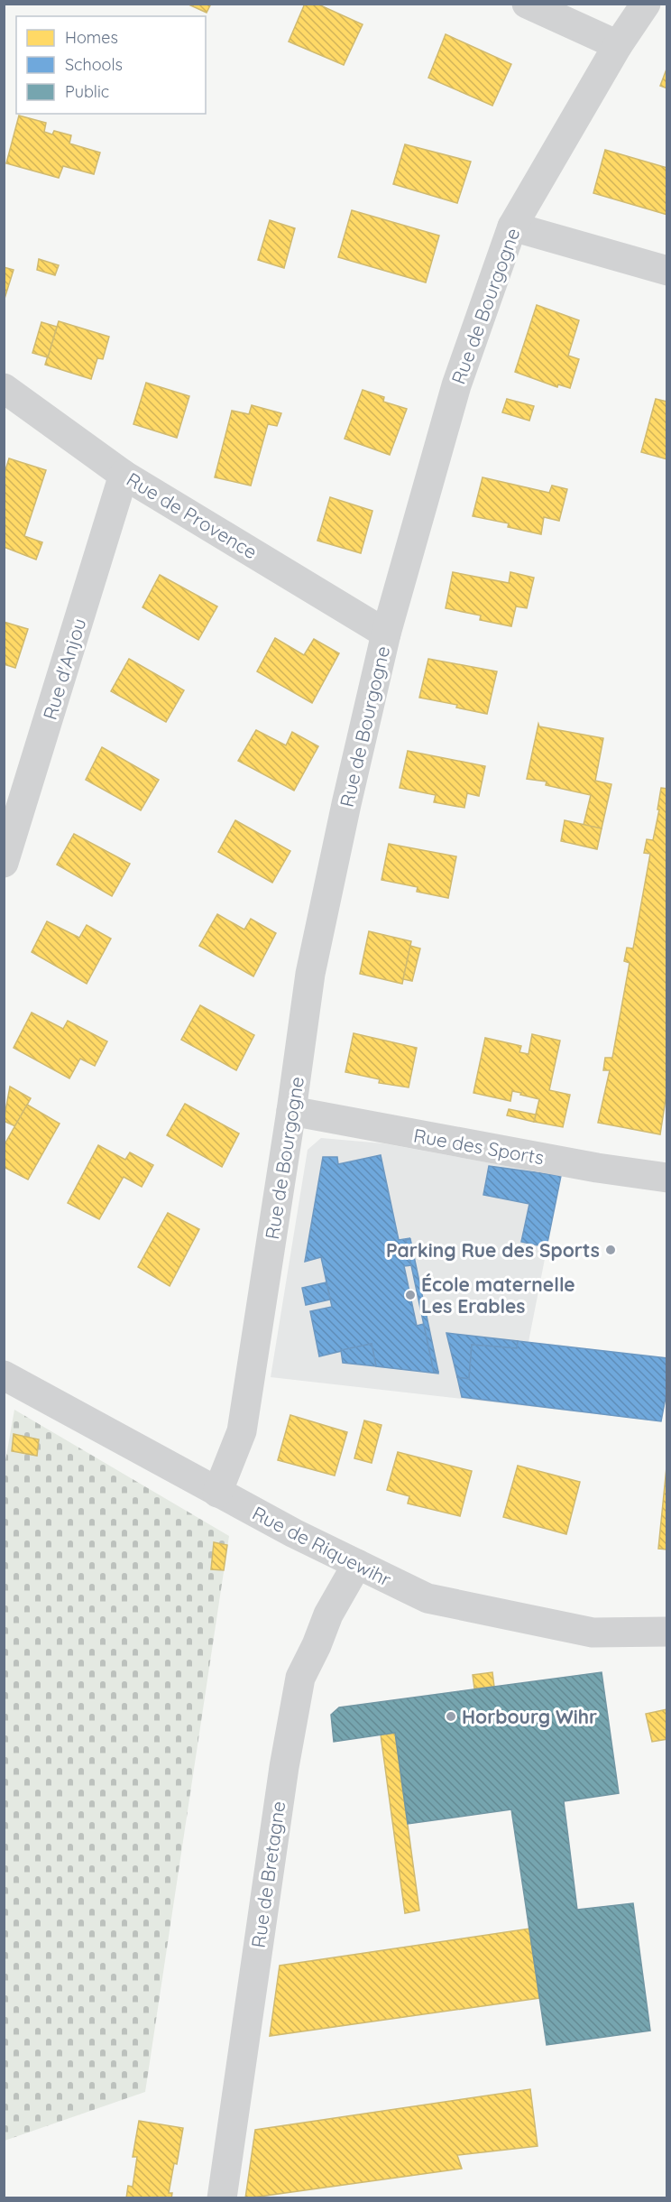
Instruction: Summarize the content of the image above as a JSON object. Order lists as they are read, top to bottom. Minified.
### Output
{"streets":{"street":["Rue de Bourgogne","Rue de Provence","Rue d'Anjou","Rue des Sports","Rue de Riquewihr","Rue de Bretagne"]},"crossings":[["Rue de Bourgogne","Rue de Provence"],["Rue de Bourgogne","Rue des Sports"],["Rue de Bourgogne","Rue de Riquewihr"],["Rue de Provence","Rue d'Anjou"],["Rue de Riquewihr","Rue de Bretagne"]],"places":["Parking Rue des Sports","École maternelle Les Erables","Horbourg Wihr"],"legend":["Homes","Schools","Public"]}
